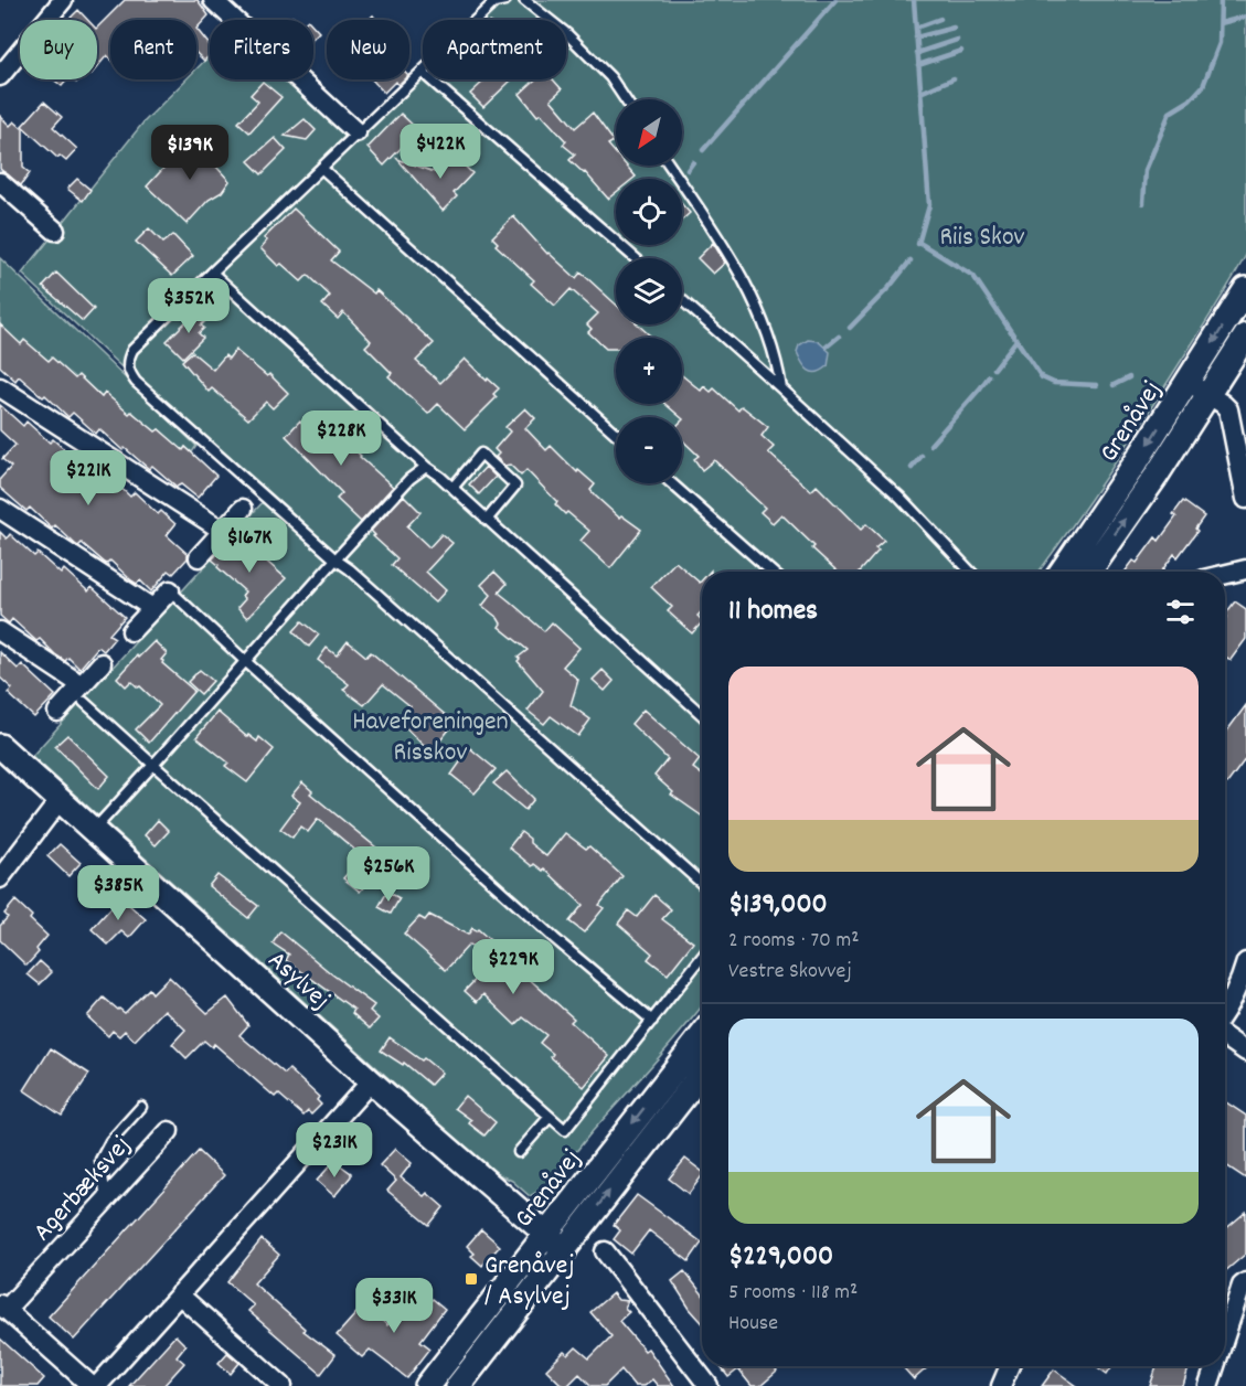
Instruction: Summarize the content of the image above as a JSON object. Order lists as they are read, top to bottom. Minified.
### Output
{"streets":{"street":["Grenåvej","Asylvej","Agerbæksvej"]},"crossings":[["Grenåvej","Asylvej"],["Asylvej","Agerbæksvej"]],"parks":["Riis Skov","Haveforeningen Risskov"],"places":{"transit":["Grenåvej / Asylvej"]},"north":"bottom left","page":{"chip":["Buy","Rent","Filters","New","Apartment"],"map_buttons":["+","−"],"price":["$422K","$139K","$352K","$228K","$221K","$167K","$256K","$385K","$229K","$231K","$331K"],"heading":"11 homes","list":[{"name":"$139,000","note":"2 rooms · 70 m² · Vestre Skovvej"},{"name":"$229,000","note":"5 rooms · 118 m² · House"}]}}
